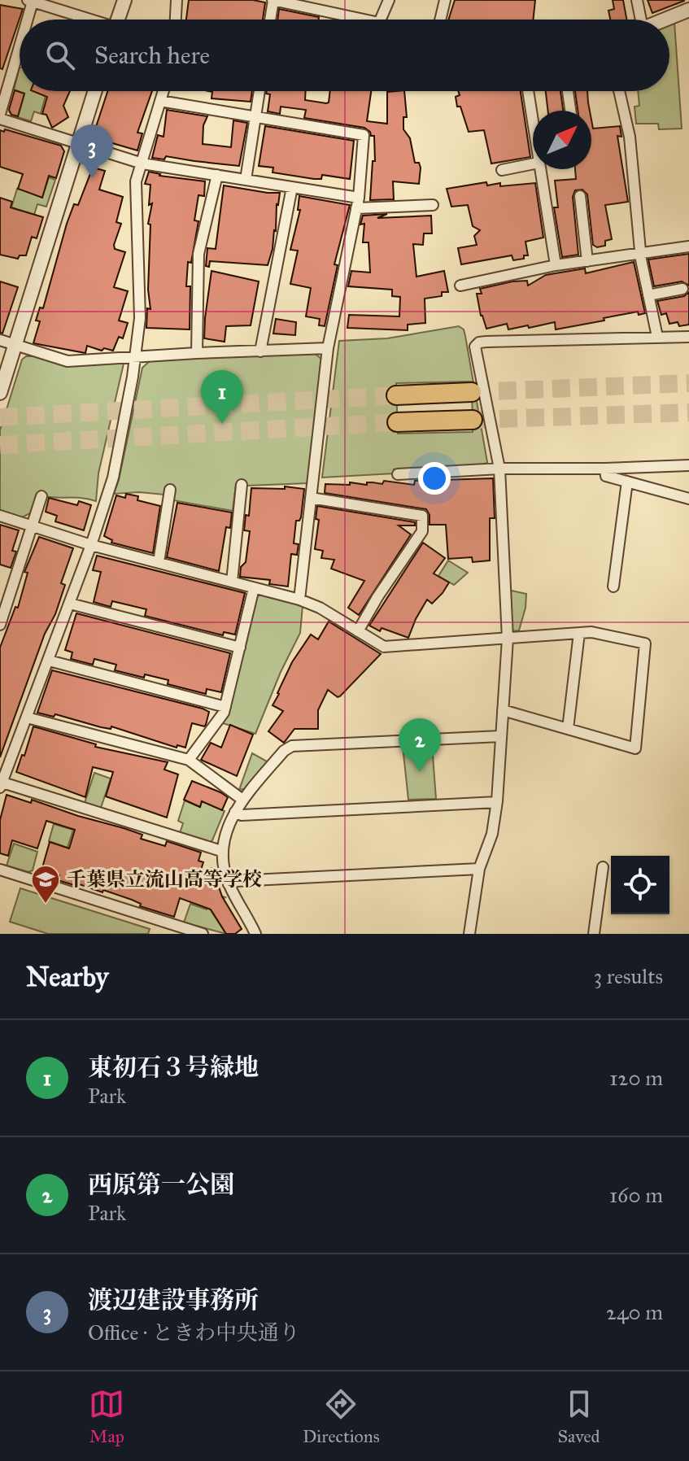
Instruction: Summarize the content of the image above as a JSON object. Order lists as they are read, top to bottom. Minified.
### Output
{"places":{"school or university":["千葉県立流山高等学校"]},"north":"top right","page":{"search":"Search here","pins":["3","1","2"],"heading":["Nearby","3 results"],"list":[{"mark":"1","name":"東初石３号緑地","note":"Park","value":"120 m"},{"mark":"2","name":"西原第一公園","note":"Park","value":"160 m"},{"mark":"3","name":"渡辺建設事務所","note":"Office · ときわ中央通り","value":"240 m"}],"nav":["Map","Directions","Saved"]}}
